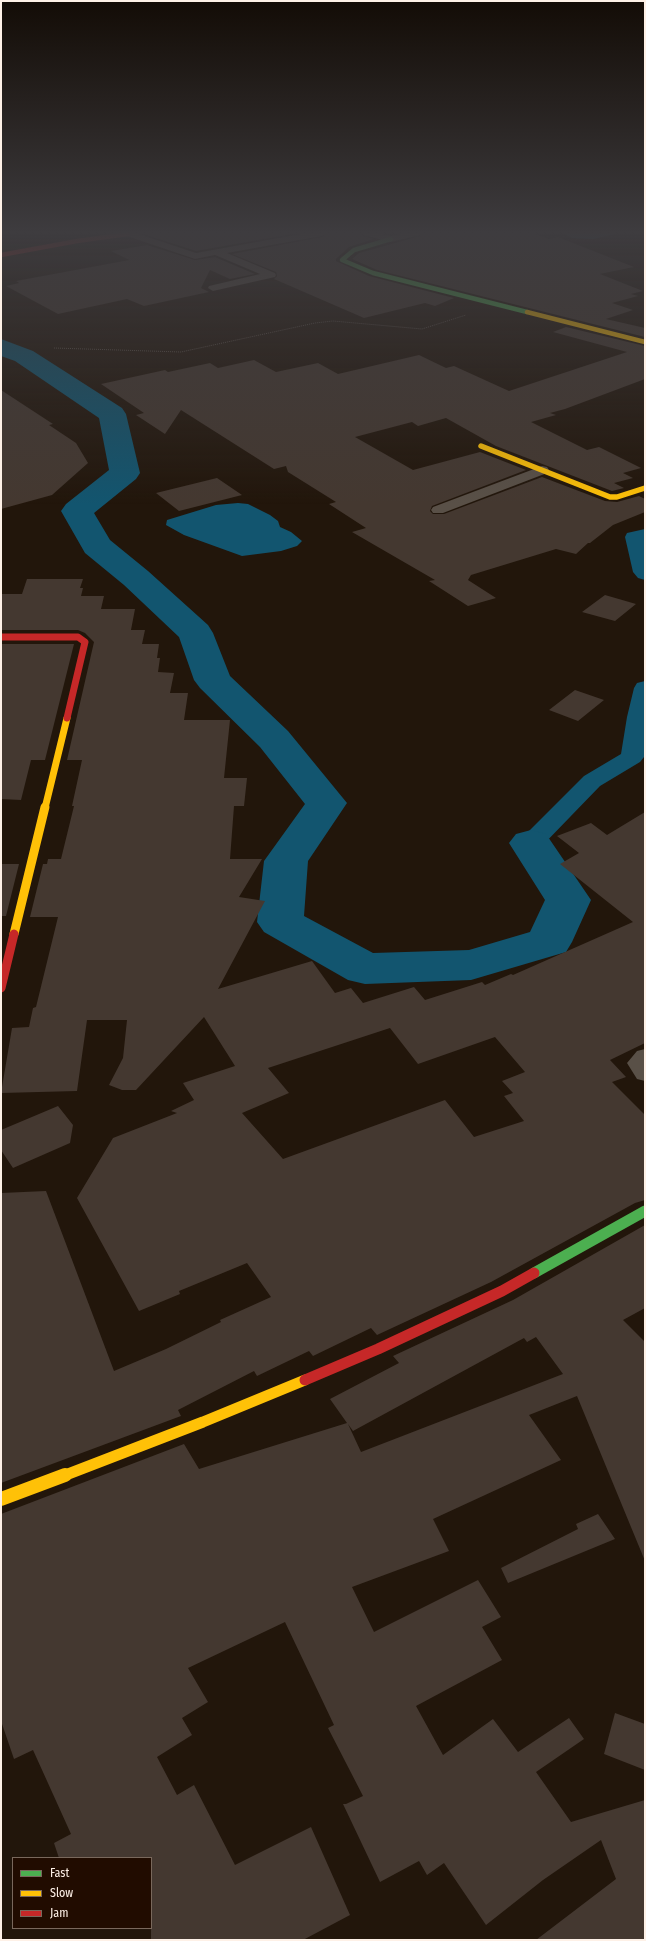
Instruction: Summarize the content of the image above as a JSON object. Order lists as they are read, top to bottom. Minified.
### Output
{"legend":["Fast","Slow","Jam"]}
